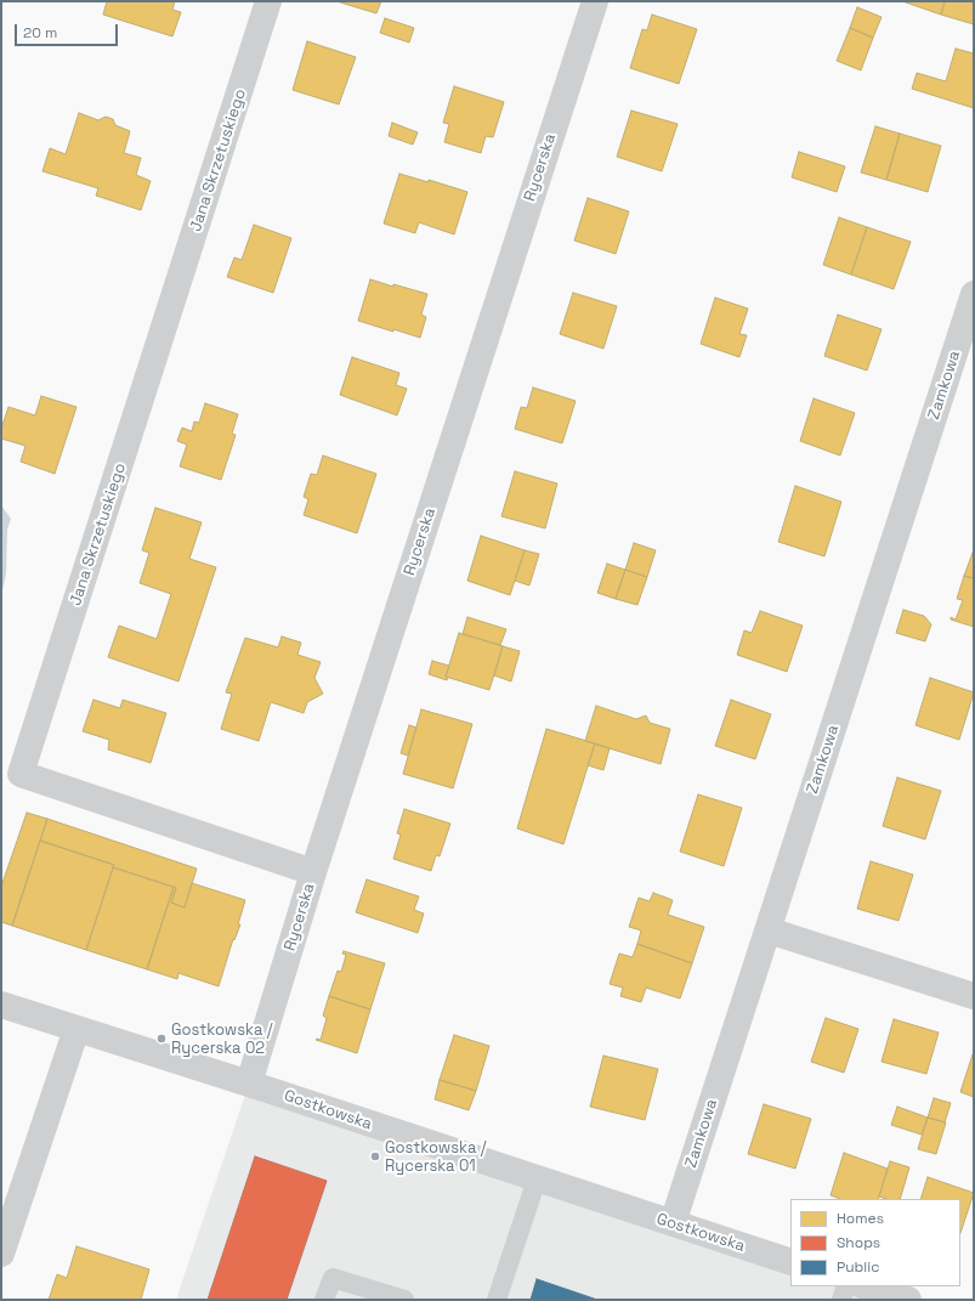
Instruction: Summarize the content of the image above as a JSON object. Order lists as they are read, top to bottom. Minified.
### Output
{"streets":{"street":["Jana Skrzetuskiego","Rycerska","Zamkowa","Gostkowska"]},"crossings":[["Jana Skrzetuskiego","Rycerska"],["Rycerska","Gostkowska"],["Zamkowa","Gostkowska"]],"places":["Gostkowska / Rycerska 02","Gostkowska / Rycerska 01"],"legend":["Homes","Shops","Public"],"scale_bar":"20 m"}
